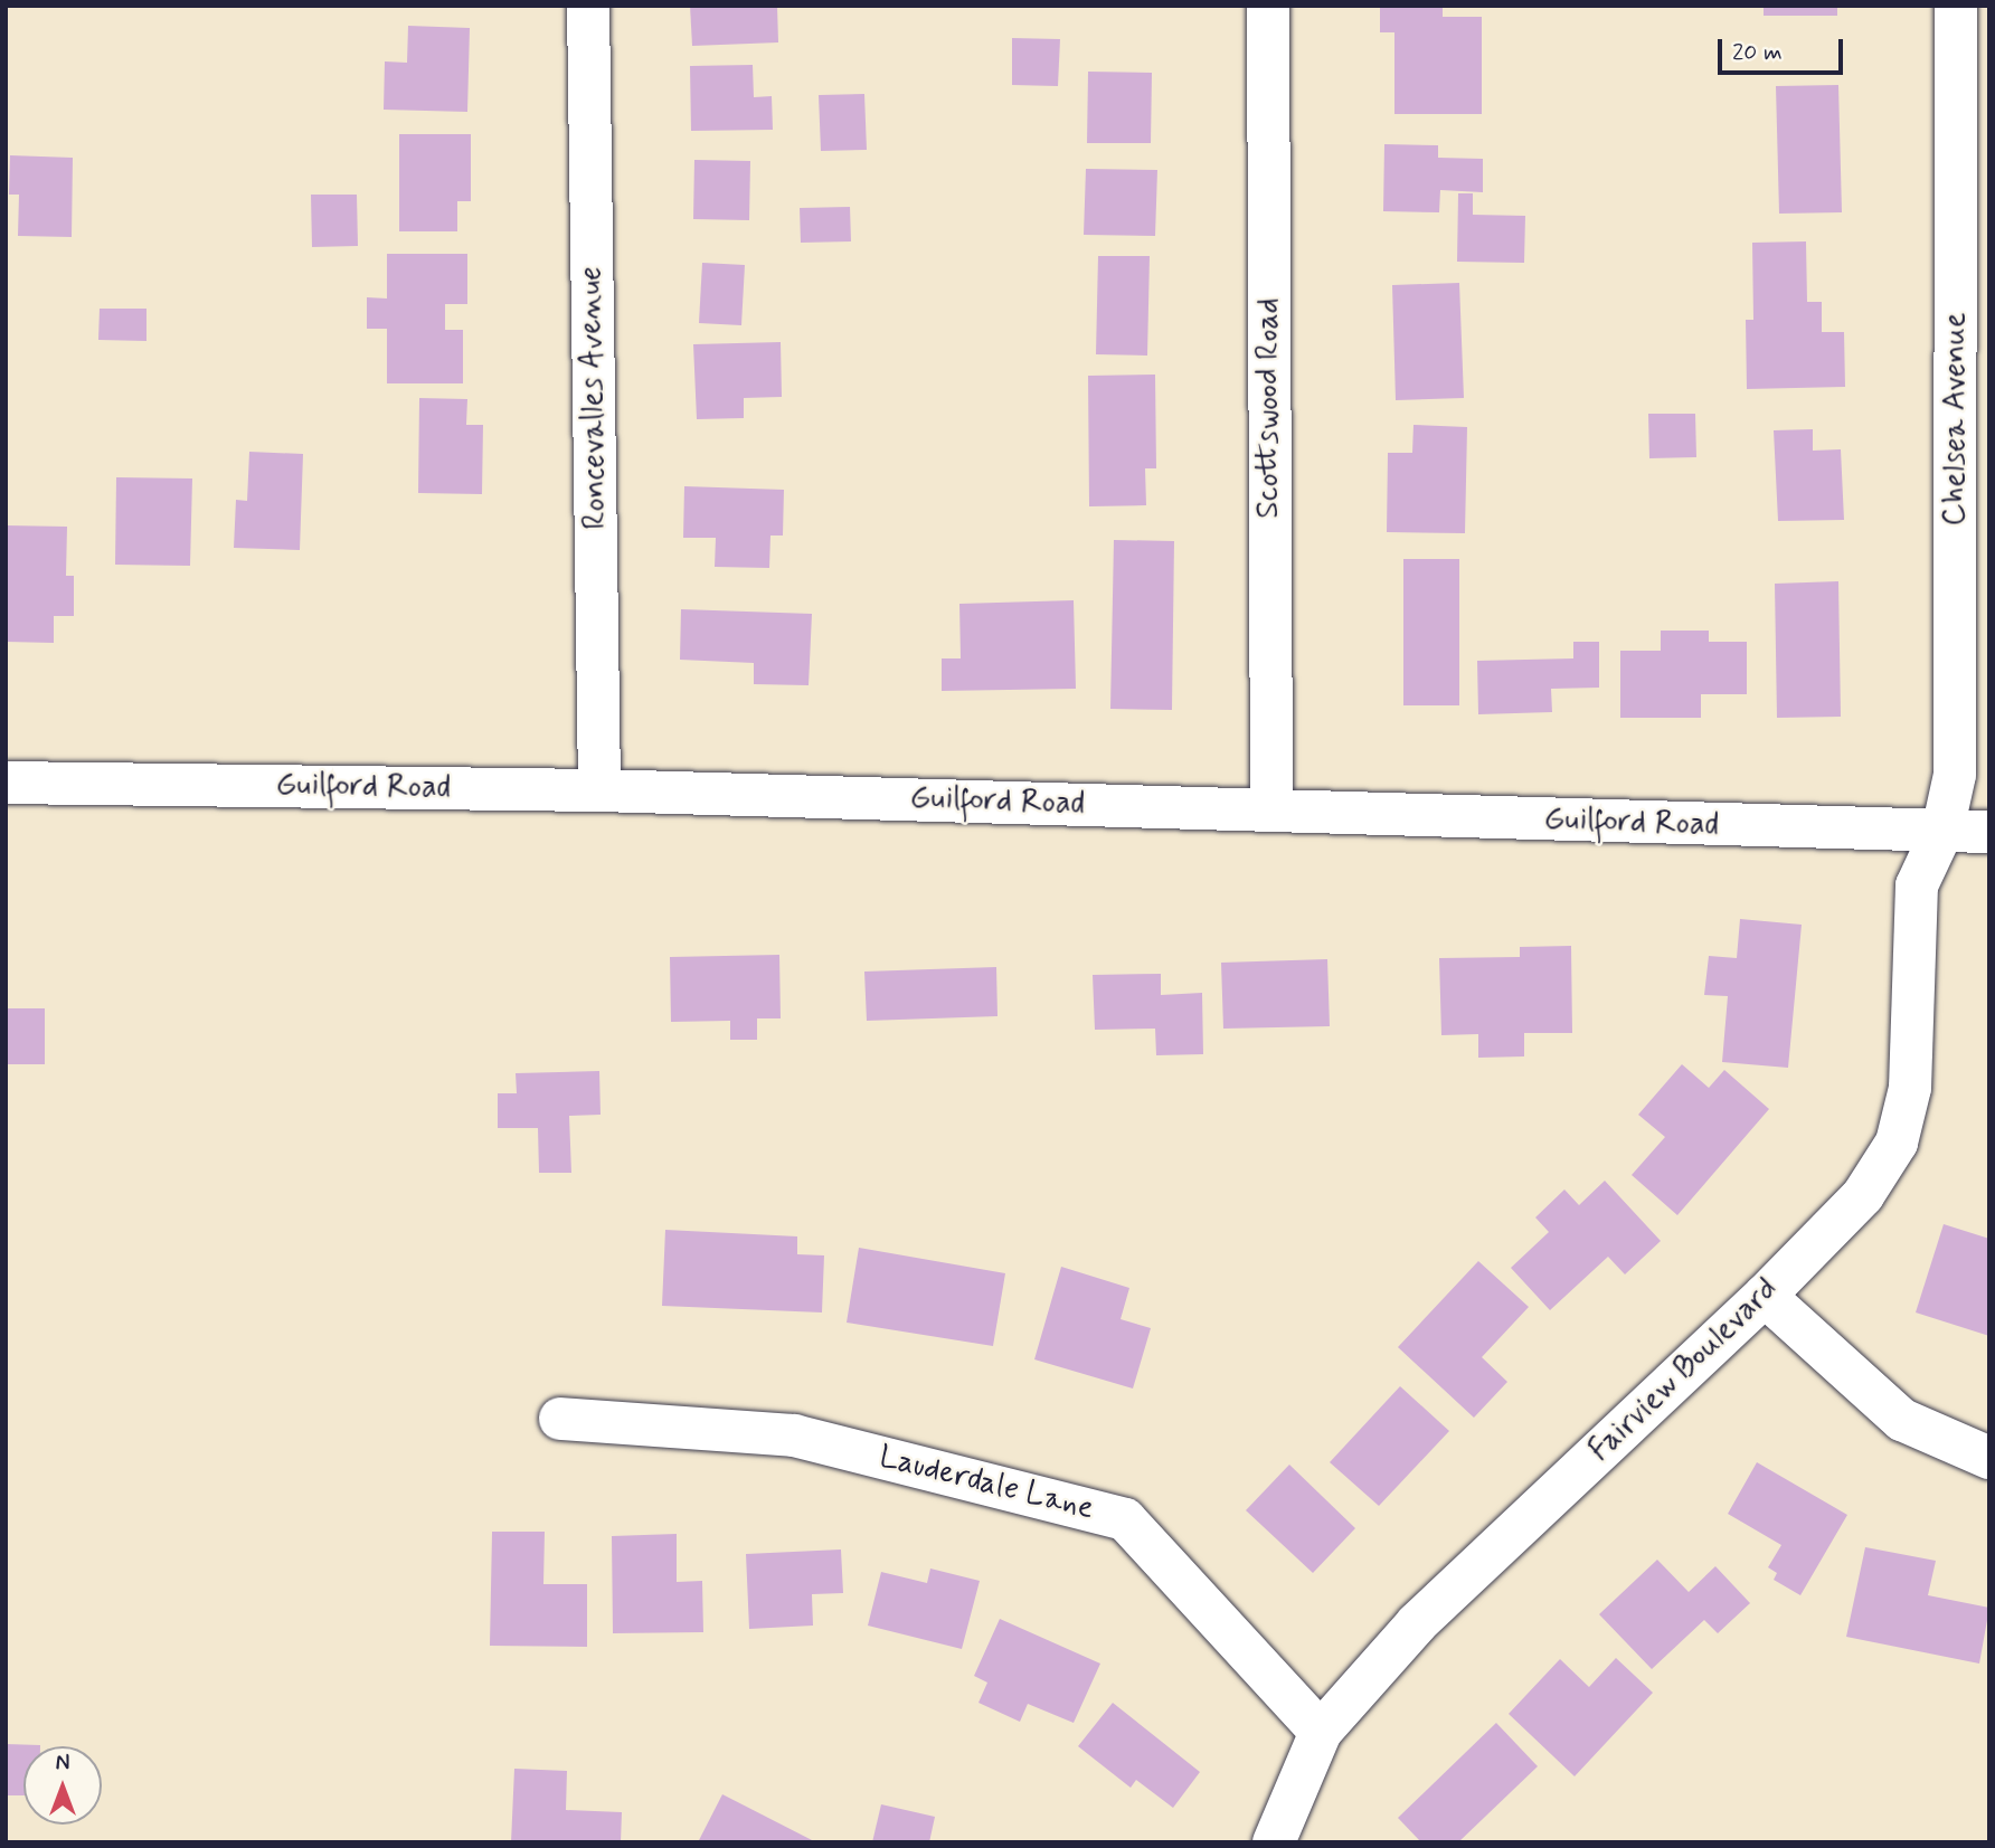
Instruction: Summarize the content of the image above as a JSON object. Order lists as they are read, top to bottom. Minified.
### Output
{"streets":{"street":["Roncevalles Avenue","Scottswood Road","Chelsea Avenue","Guilford Road","Fairview Boulevard","Lauderdale Lane"]},"crossings":[["Roncevalles Avenue","Guilford Road"],["Scottswood Road","Guilford Road"],["Chelsea Avenue","Guilford Road"],["Chelsea Avenue","Fairview Boulevard"],["Guilford Road","Fairview Boulevard"],["Fairview Boulevard","Lauderdale Lane"]],"scale_bar":"20 m","north":"top"}
